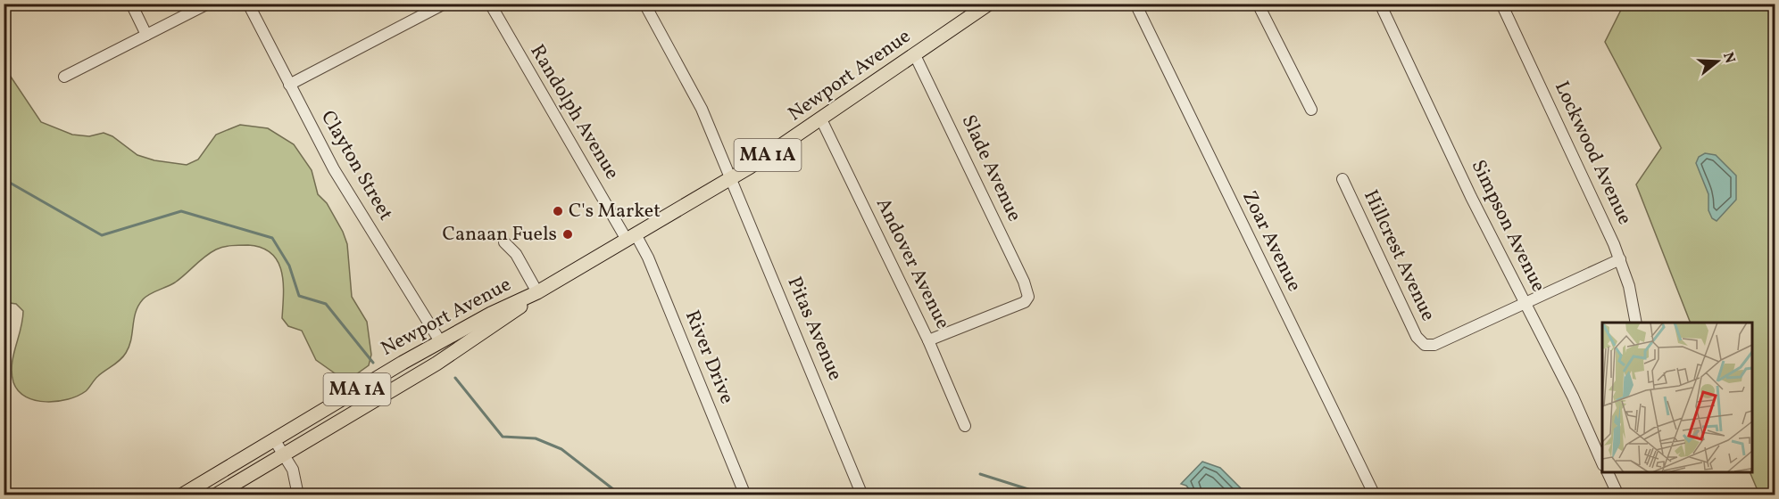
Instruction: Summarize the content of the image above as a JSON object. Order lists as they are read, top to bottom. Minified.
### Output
{"streets":{"main road":["Newport Avenue","MA 1A"],"street":["Randolph Avenue","Lockwood Avenue","Clayton Street","Slade Avenue","Simpson Avenue","Zoar Avenue","Hillcrest Avenue","Andover Avenue","Pitas Avenue","River Drive"]},"crossings":[["Newport Avenue","Randolph Avenue"],["Newport Avenue","Clayton Street"],["Newport Avenue","Slade Avenue"],["Newport Avenue","Andover Avenue"],["Newport Avenue","Pitas Avenue"],["Newport Avenue","River Drive"],["Randolph Avenue","River Drive"],["Slade Avenue","Andover Avenue"],["Simpson Avenue","Hillcrest Avenue"]],"places":["C's Market","Canaan Fuels"],"north":"right"}
